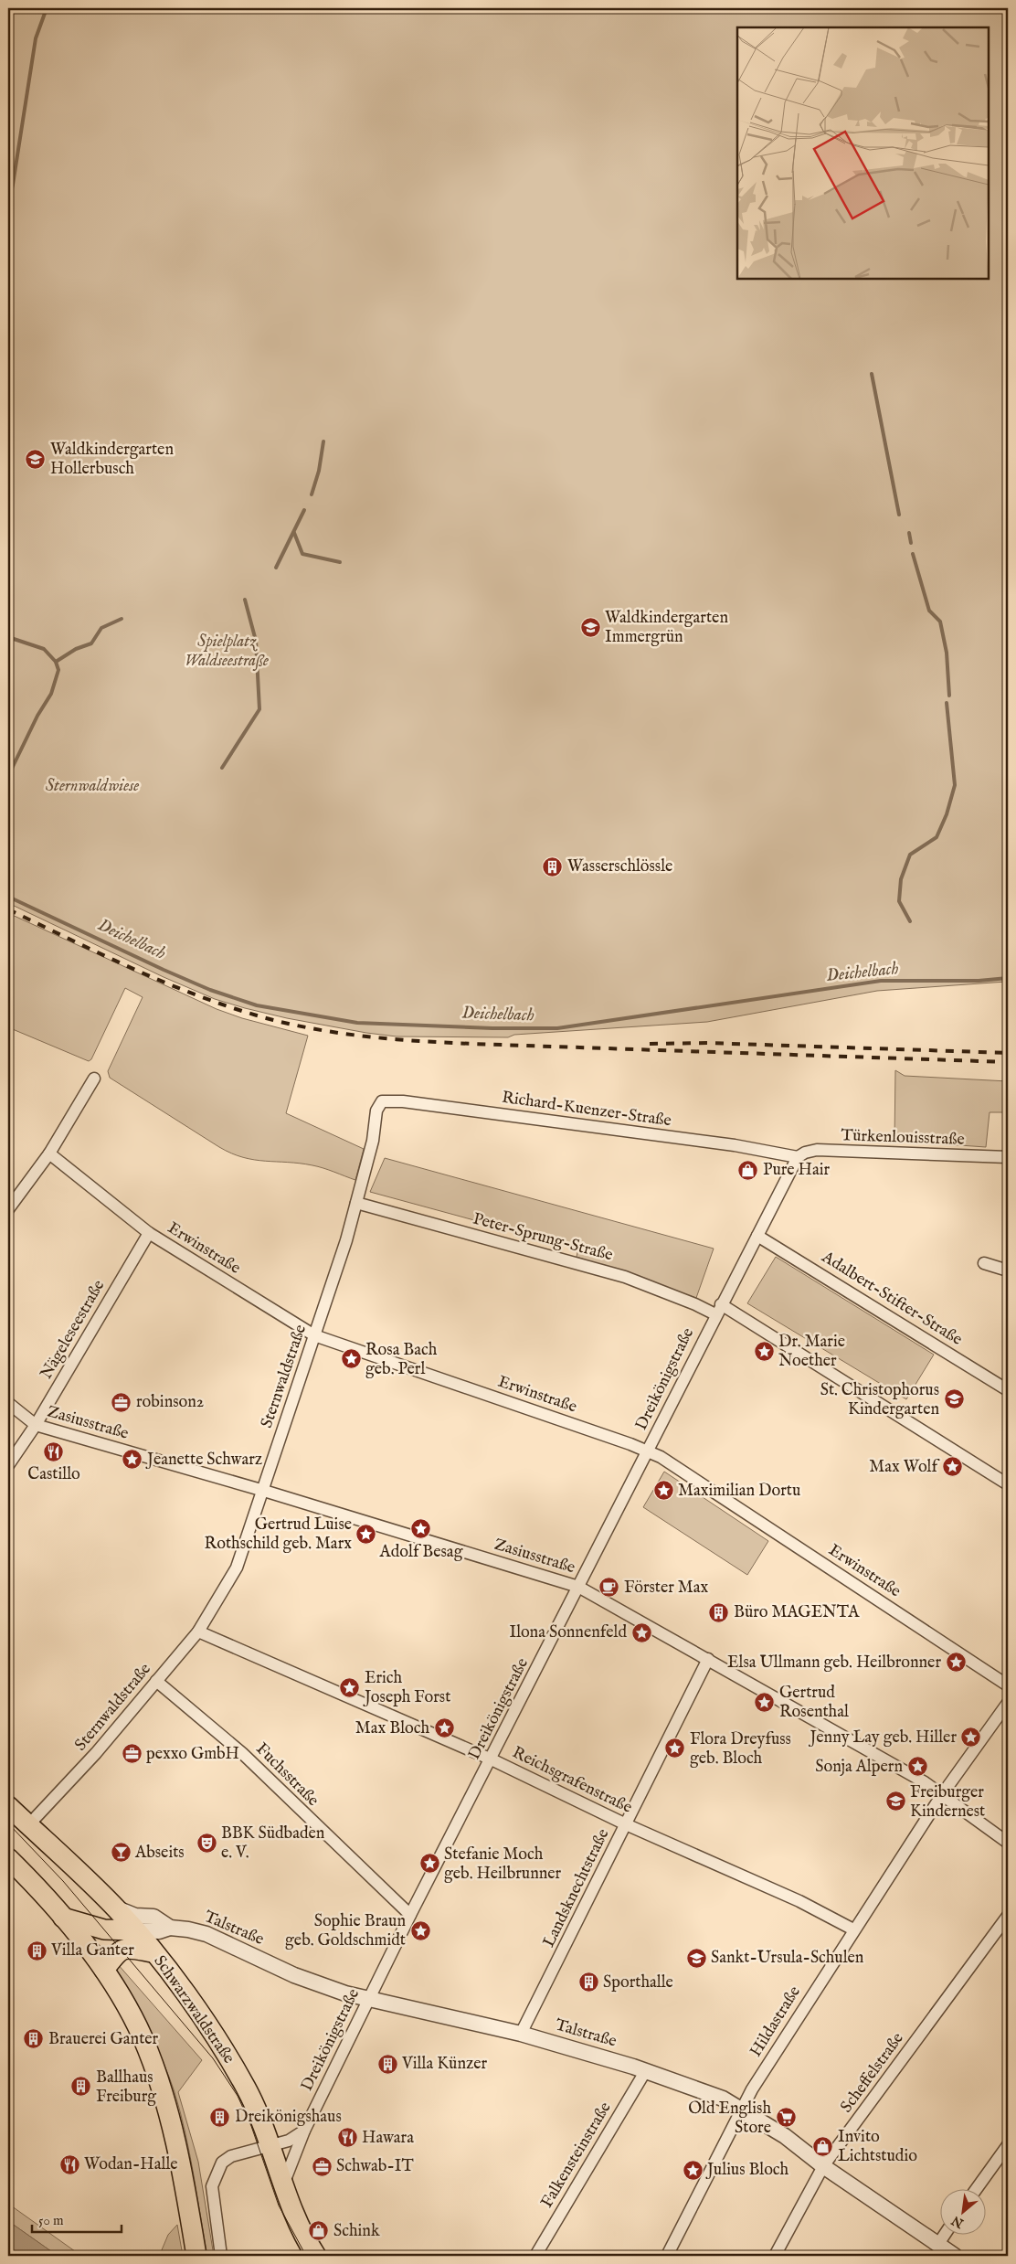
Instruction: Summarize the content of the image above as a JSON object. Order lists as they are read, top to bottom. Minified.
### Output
{"streets":{"main road":["Schwarzwaldstraße"],"street":["Richard-Kuenzer-Straße","Türkenlouisstraße","Peter-Sprung-Straße","Erwinstraße","Adalbert-Stifter-Straße","Nägeleseestraße","Sternwaldstraße","Dreikönigstraße","Zasiusstraße","Fuchsstraße","Reichsgrafenstraße","Landsknechtstraße","Talstraße","Hildastraße","Scheffelstraße","Falkensteinstraße"]},"crossings":[["Richard-Kuenzer-Straße","Türkenlouisstraße"],["Richard-Kuenzer-Straße","Sternwaldstraße"],["Richard-Kuenzer-Straße","Dreikönigstraße"],["Türkenlouisstraße","Dreikönigstraße"],["Peter-Sprung-Straße","Sternwaldstraße"],["Peter-Sprung-Straße","Dreikönigstraße"],["Erwinstraße","Nägeleseestraße"],["Erwinstraße","Sternwaldstraße"],["Erwinstraße","Dreikönigstraße"],["Adalbert-Stifter-Straße","Dreikönigstraße"],["Nägeleseestraße","Zasiusstraße"],["Sternwaldstraße","Zasiusstraße"],["Sternwaldstraße","Fuchsstraße"],["Sternwaldstraße","Reichsgrafenstraße"],["Sternwaldstraße","Schwarzwaldstraße"],["Dreikönigstraße","Zasiusstraße"],["Dreikönigstraße","Fuchsstraße"],["Dreikönigstraße","Reichsgrafenstraße"],["Dreikönigstraße","Talstraße"],["Dreikönigstraße","Schwarzwaldstraße"],["Zasiusstraße","Landsknechtstraße"],["Zasiusstraße","Hildastraße"],["Reichsgrafenstraße","Landsknechtstraße"],["Reichsgrafenstraße","Hildastraße"],["Landsknechtstraße","Talstraße"],["Talstraße","Schwarzwaldstraße"],["Talstraße","Hildastraße"],["Talstraße","Scheffelstraße"],["Talstraße","Falkensteinstraße"]],"water":["Deichelbach"],"parks":["Spielplatz Waldseestraße","Sternwaldwiese"],"places":{"school or university":["Waldkindergarten Hollerbusch","Waldkindergarten Immergrün","St. Christophorus Kindergarten","Freiburger Kindernest","Sankt-Ursula-Schulen"],"building":["Wasserschlössle","Büro MAGENTA","Villa Ganter","Sporthalle","Brauerei Ganter","Villa Künzer","Ballhaus Freiburg","Dreikönigshaus"],"shop":["Pure Hair","Invito Lichtstudio","Schink"],"place":["Dr. Marie Noether","Rosa Bach geb. Perl","Jeanette Schwarz","Max Wolf","Maximilian Dortu","Adolf Besag","Gertrud Luise Rothschild geb. Marx","Ilona Sonnenfeld","Elsa Ullmann geb. Heilbronner","Erich Joseph Forst","Gertrud Rosenthal","Max Bloch","Jenny Lay geb. Hiller","Flora Dreyfuss geb. Bloch","Sonja Alpern","Stefanie Moch geb. Heilbrunner","Sophie Braun geb. Goldschmidt","Julius Bloch"],"office":["robinson2","pexxo GmbH","Schwab-IT"],"restaurant":["Castillo","Hawara","Wodan-Halle"],"cafe":["Förster Max"],"theatre":["BBK Südbaden e. V."],"bar":["Abseits"],"supermarket":["Old English Store"]},"scale_bar":"50 m","north":"bottom left"}
